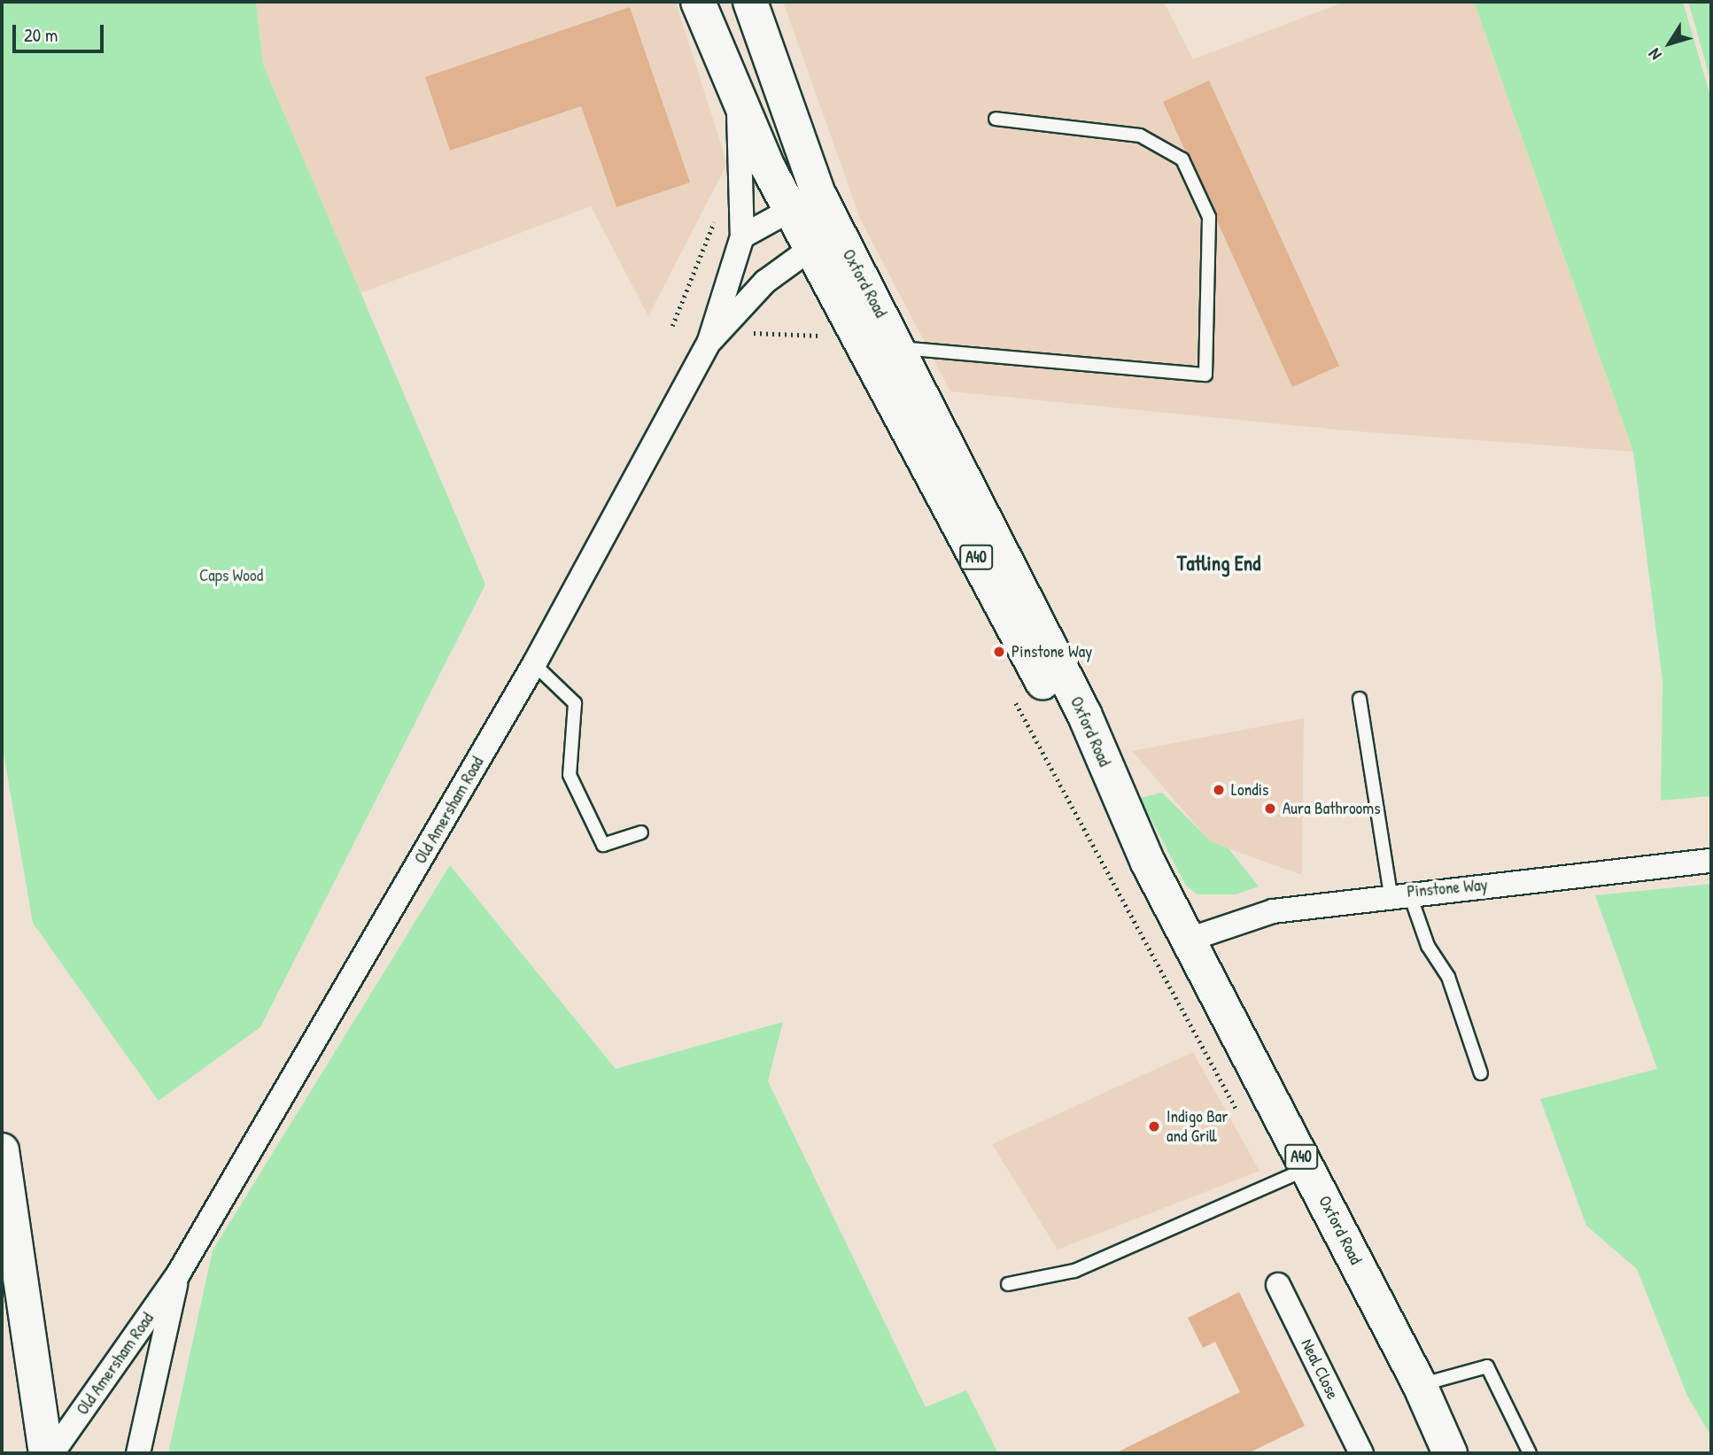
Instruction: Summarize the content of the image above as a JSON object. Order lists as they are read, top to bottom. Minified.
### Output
{"streets":{"main road":["Oxford Road","A40"],"street":["Old Amersham Road","Pinstone Way","Neal Close"]},"crossings":[["Oxford Road","A40"],["Oxford Road","Old Amersham Road"],["Oxford Road","Pinstone Way"],["A40","Old Amersham Road"]],"districts":["Tatling End"],"parks":["Caps Wood"],"places":["Pinstone Way","Londis","Aura Bathrooms","Indigo Bar and Grill"],"scale_bar":"20 m","north":"bottom left"}
